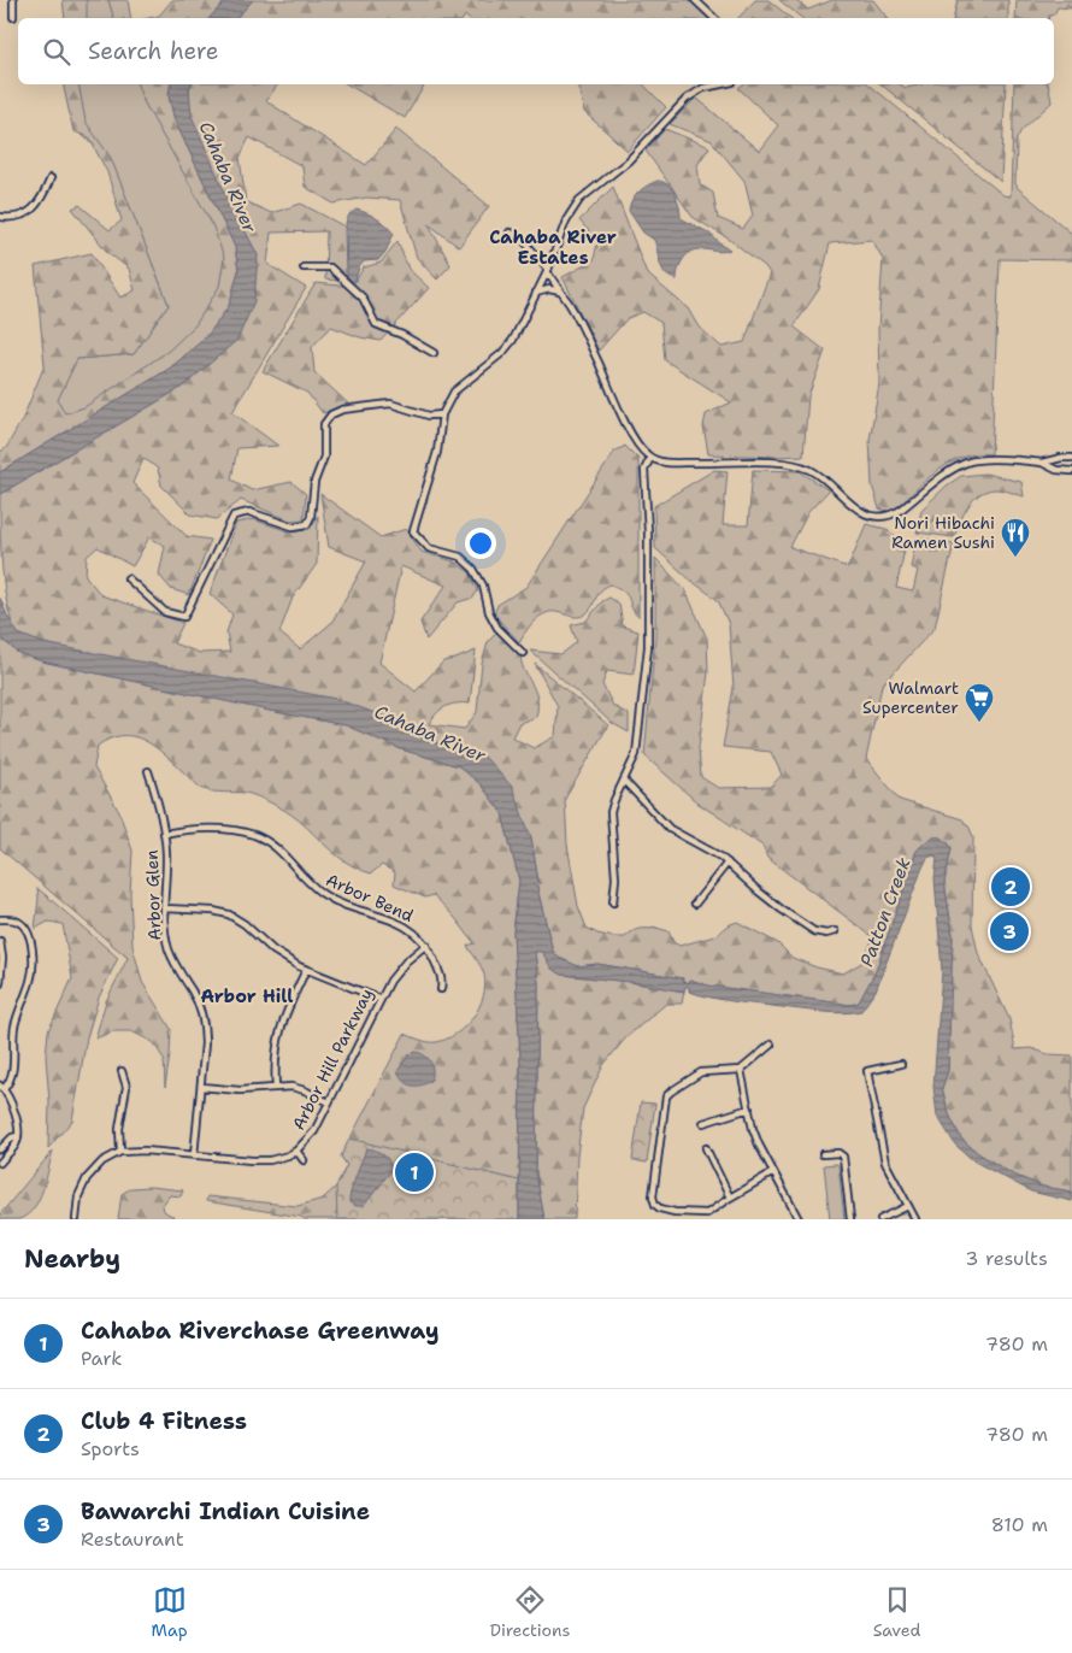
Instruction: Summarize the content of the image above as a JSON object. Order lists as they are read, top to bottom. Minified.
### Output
{"streets":{"street":["Arbor Glen","Arbor Bend","Arbor Hill Parkway"]},"crossings":[["Arbor Glen","Arbor Bend"],["Arbor Glen","Arbor Hill Parkway"],["Arbor Bend","Arbor Hill Parkway"]],"districts":["Cahaba River Estates","Arbor Hill"],"water":["Cahaba River","Patton Creek"],"places":{"restaurant":["Nori Hibachi Ramen Sushi"],"supermarket":["Walmart Supercenter"]},"page":{"search":"Search here","pins":["2","3","1"],"heading":["Nearby","3 results"],"list":[{"mark":"1","name":"Cahaba Riverchase Greenway","note":"Park","value":"780 m"},{"mark":"2","name":"Club 4 Fitness","note":"Sports","value":"780 m"},{"mark":"3","name":"Bawarchi Indian Cuisine","note":"Restaurant","value":"810 m"}],"nav":["Map","Directions","Saved"]}}
